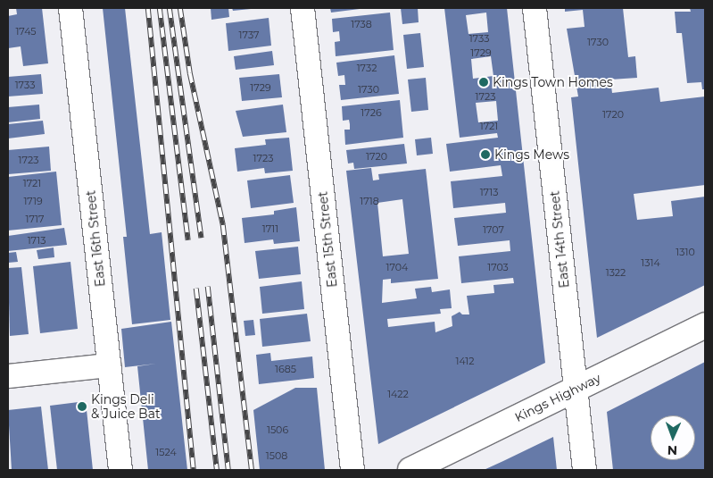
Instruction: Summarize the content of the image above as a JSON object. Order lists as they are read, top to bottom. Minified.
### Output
{"streets":{"street":["East 16th Street","East 15th Street","East 14th Street","Kings Highway"]},"crossings":[["East 14th Street","Kings Highway"]],"places":["Kings Town Homes","Kings Mews","Kings Deli & Juice Bat"],"house_numbers":["1738","1745","1737","1733","1730","1729","1732","1733","1729","1730","1723","1726","1720","1721","1720","1723","1723","1721","1713","1719","1718","1717","1711","1707","1713","1310","1314","1704","1703","1322","1412","1685","1422","1506","1524","1508"],"north":"bottom"}
